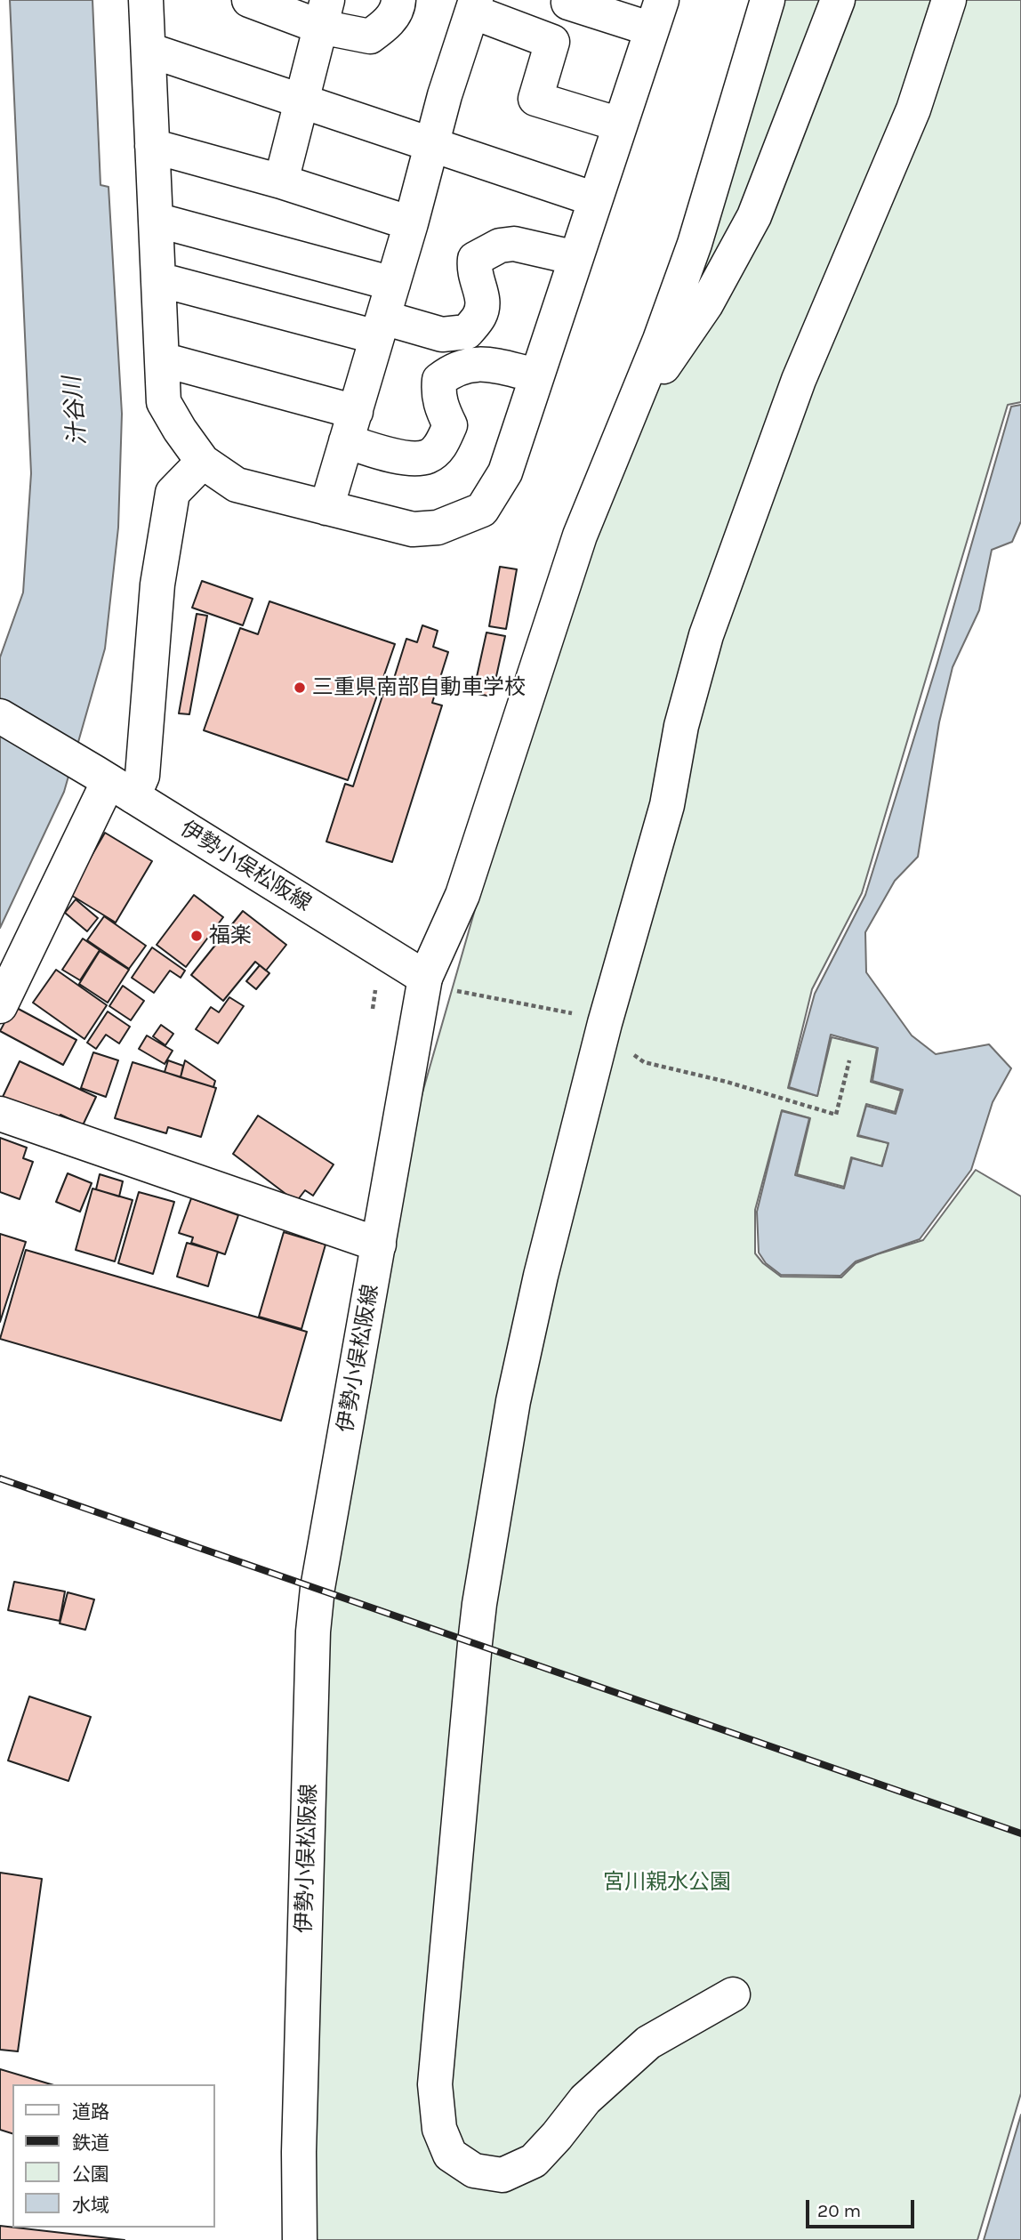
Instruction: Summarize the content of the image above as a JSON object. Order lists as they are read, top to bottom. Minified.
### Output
{"streets":{"main road":["伊勢小俣松阪線"]},"water":["汁谷川"],"parks":["宮川親水公園"],"places":["三重県南部自動車学校","福楽"],"legend":["道路","鉄道","公園","水域"],"scale_bar":"20 m"}
